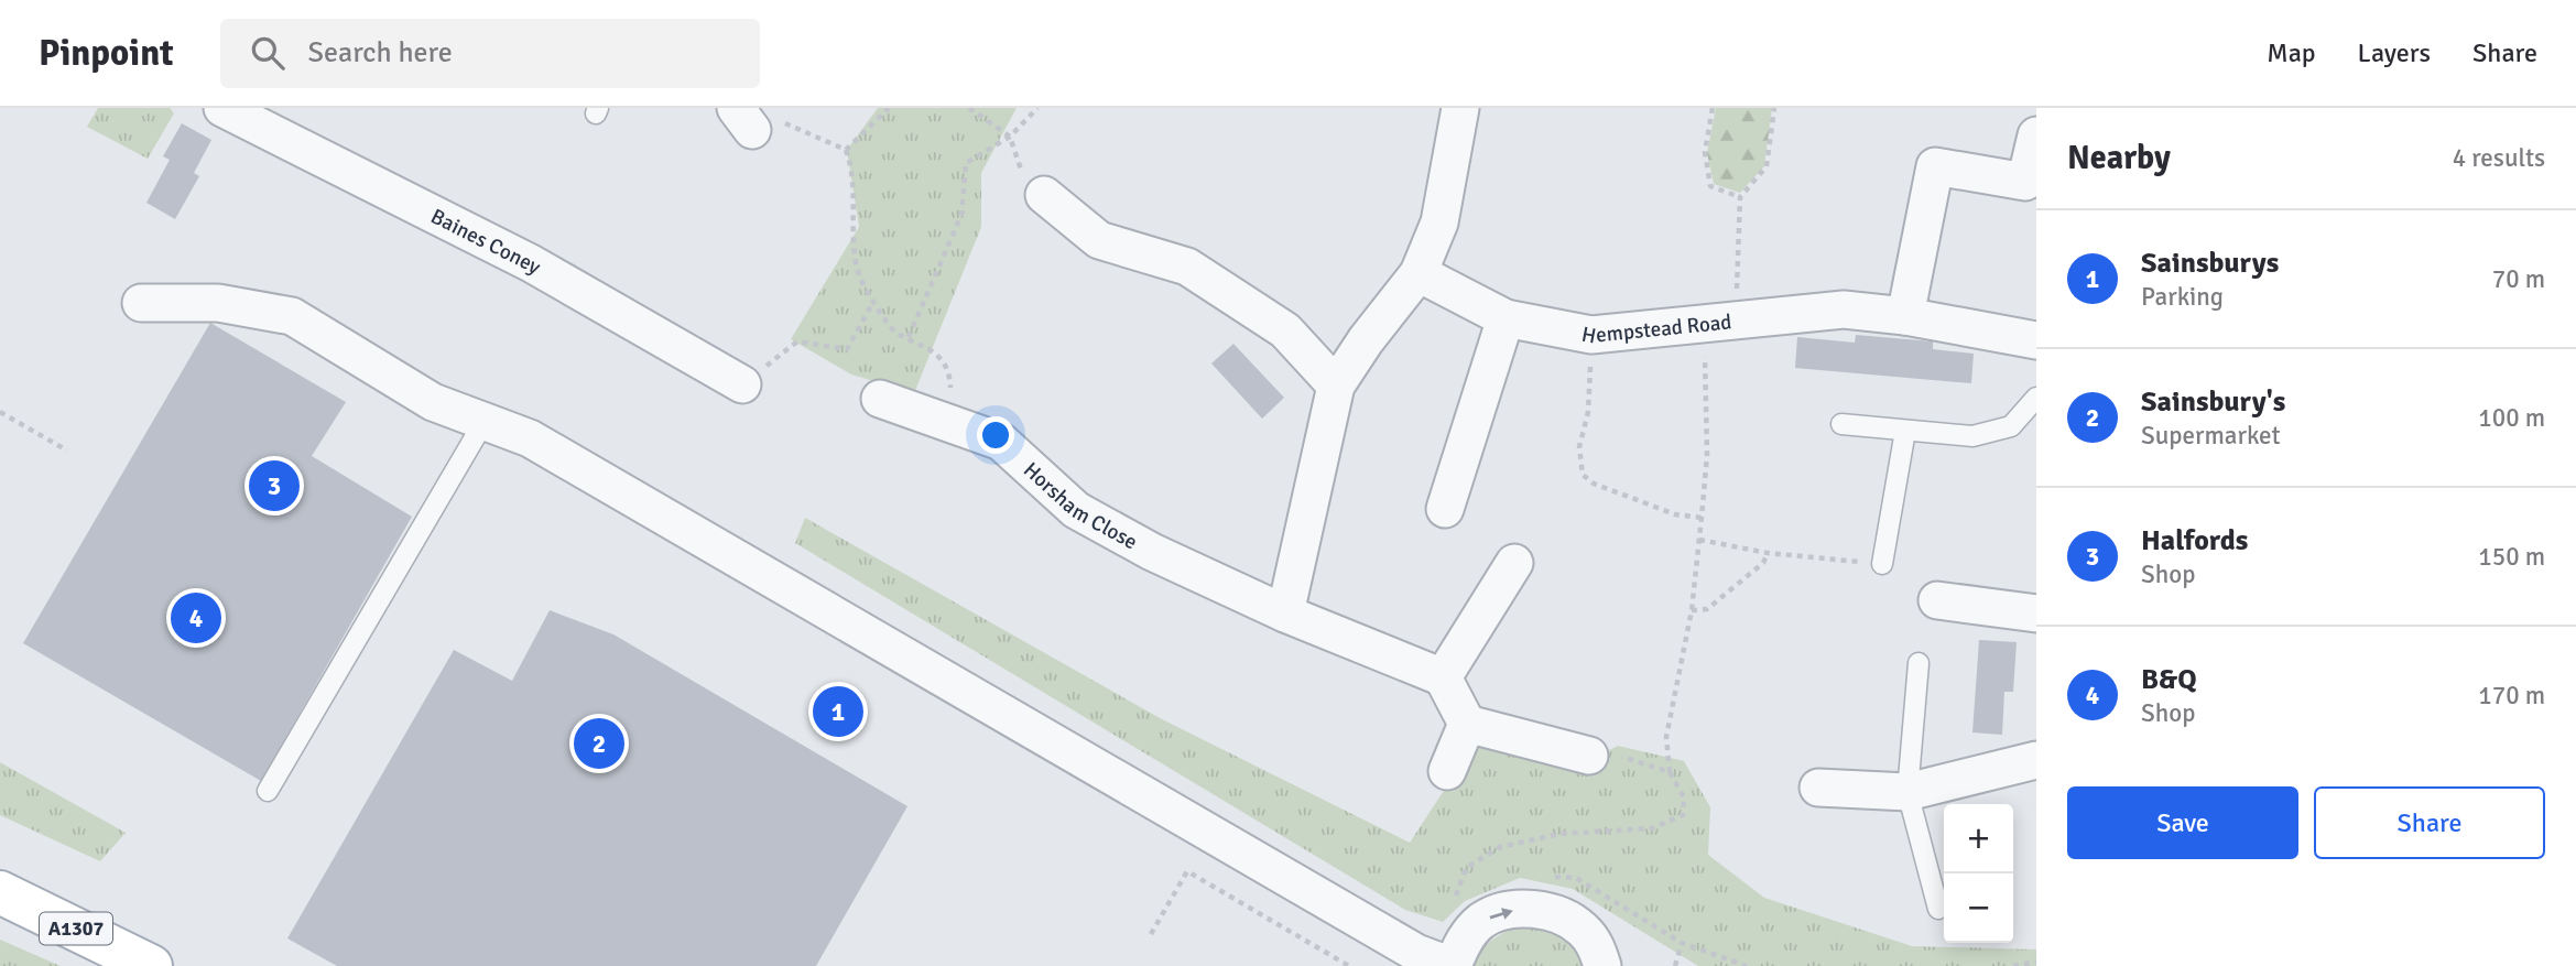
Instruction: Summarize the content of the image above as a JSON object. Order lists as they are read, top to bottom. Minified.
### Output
{"streets":{"main road":["A1307"],"street":["Baines Coney","Hempstead Road","Horsham Close"]},"page":{"header":"Pinpoint","search":"Search here","nav":["Map","Layers","Share"],"heading":["Nearby","4 results"],"list":[{"mark":"1","name":"Sainsburys","note":"Parking","value":"70 m"},{"mark":"2","name":"Sainsbury's","note":"Supermarket","value":"100 m"},{"mark":"3","name":"Halfords","note":"Shop","value":"150 m"},{"mark":"4","name":"B&Q","note":"Shop","value":"170 m"}],"pins":["3","4","1","2"],"buttons":["Save","Share"],"map_buttons":["+","−"]}}
